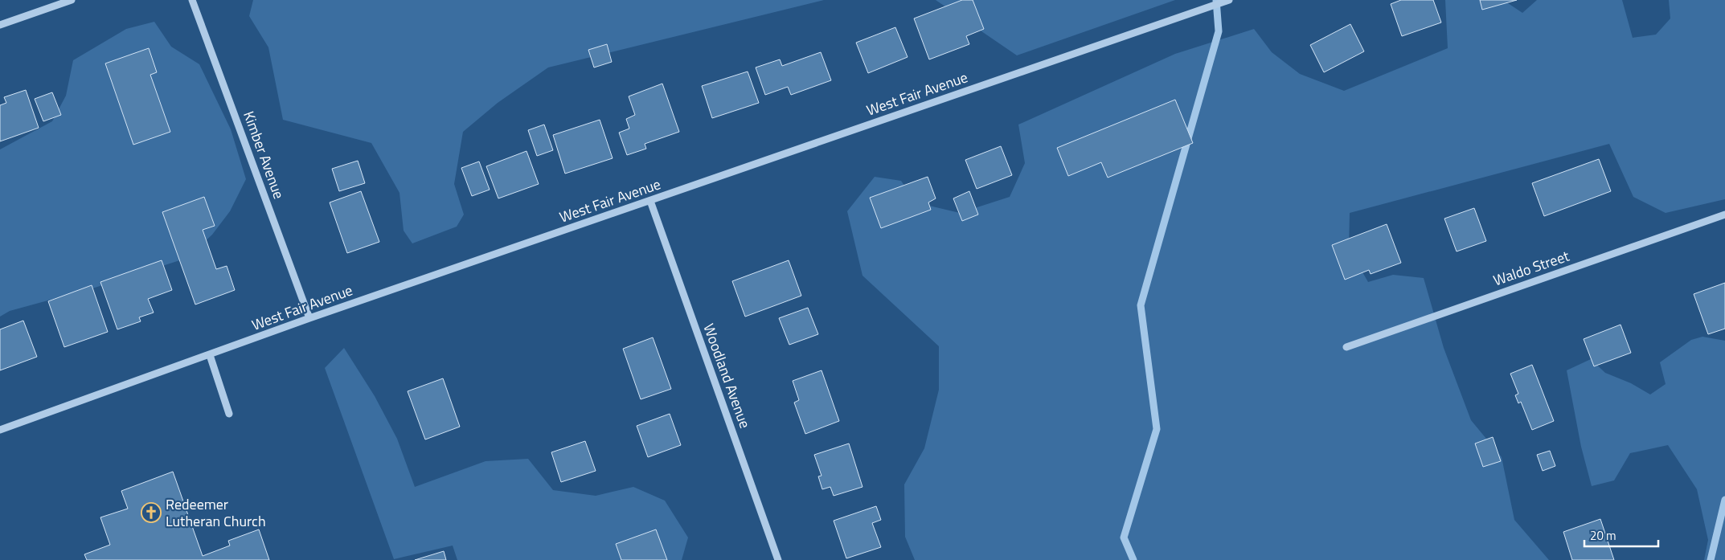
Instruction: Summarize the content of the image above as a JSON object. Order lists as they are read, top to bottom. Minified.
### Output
{"streets":{"street":["West Fair Avenue","Kimber Avenue","Waldo Street","Woodland Avenue"]},"crossings":[["West Fair Avenue","Kimber Avenue"],["West Fair Avenue","Woodland Avenue"]],"places":{"church":["Redeemer Lutheran Church"]},"scale_bar":"20 m"}
